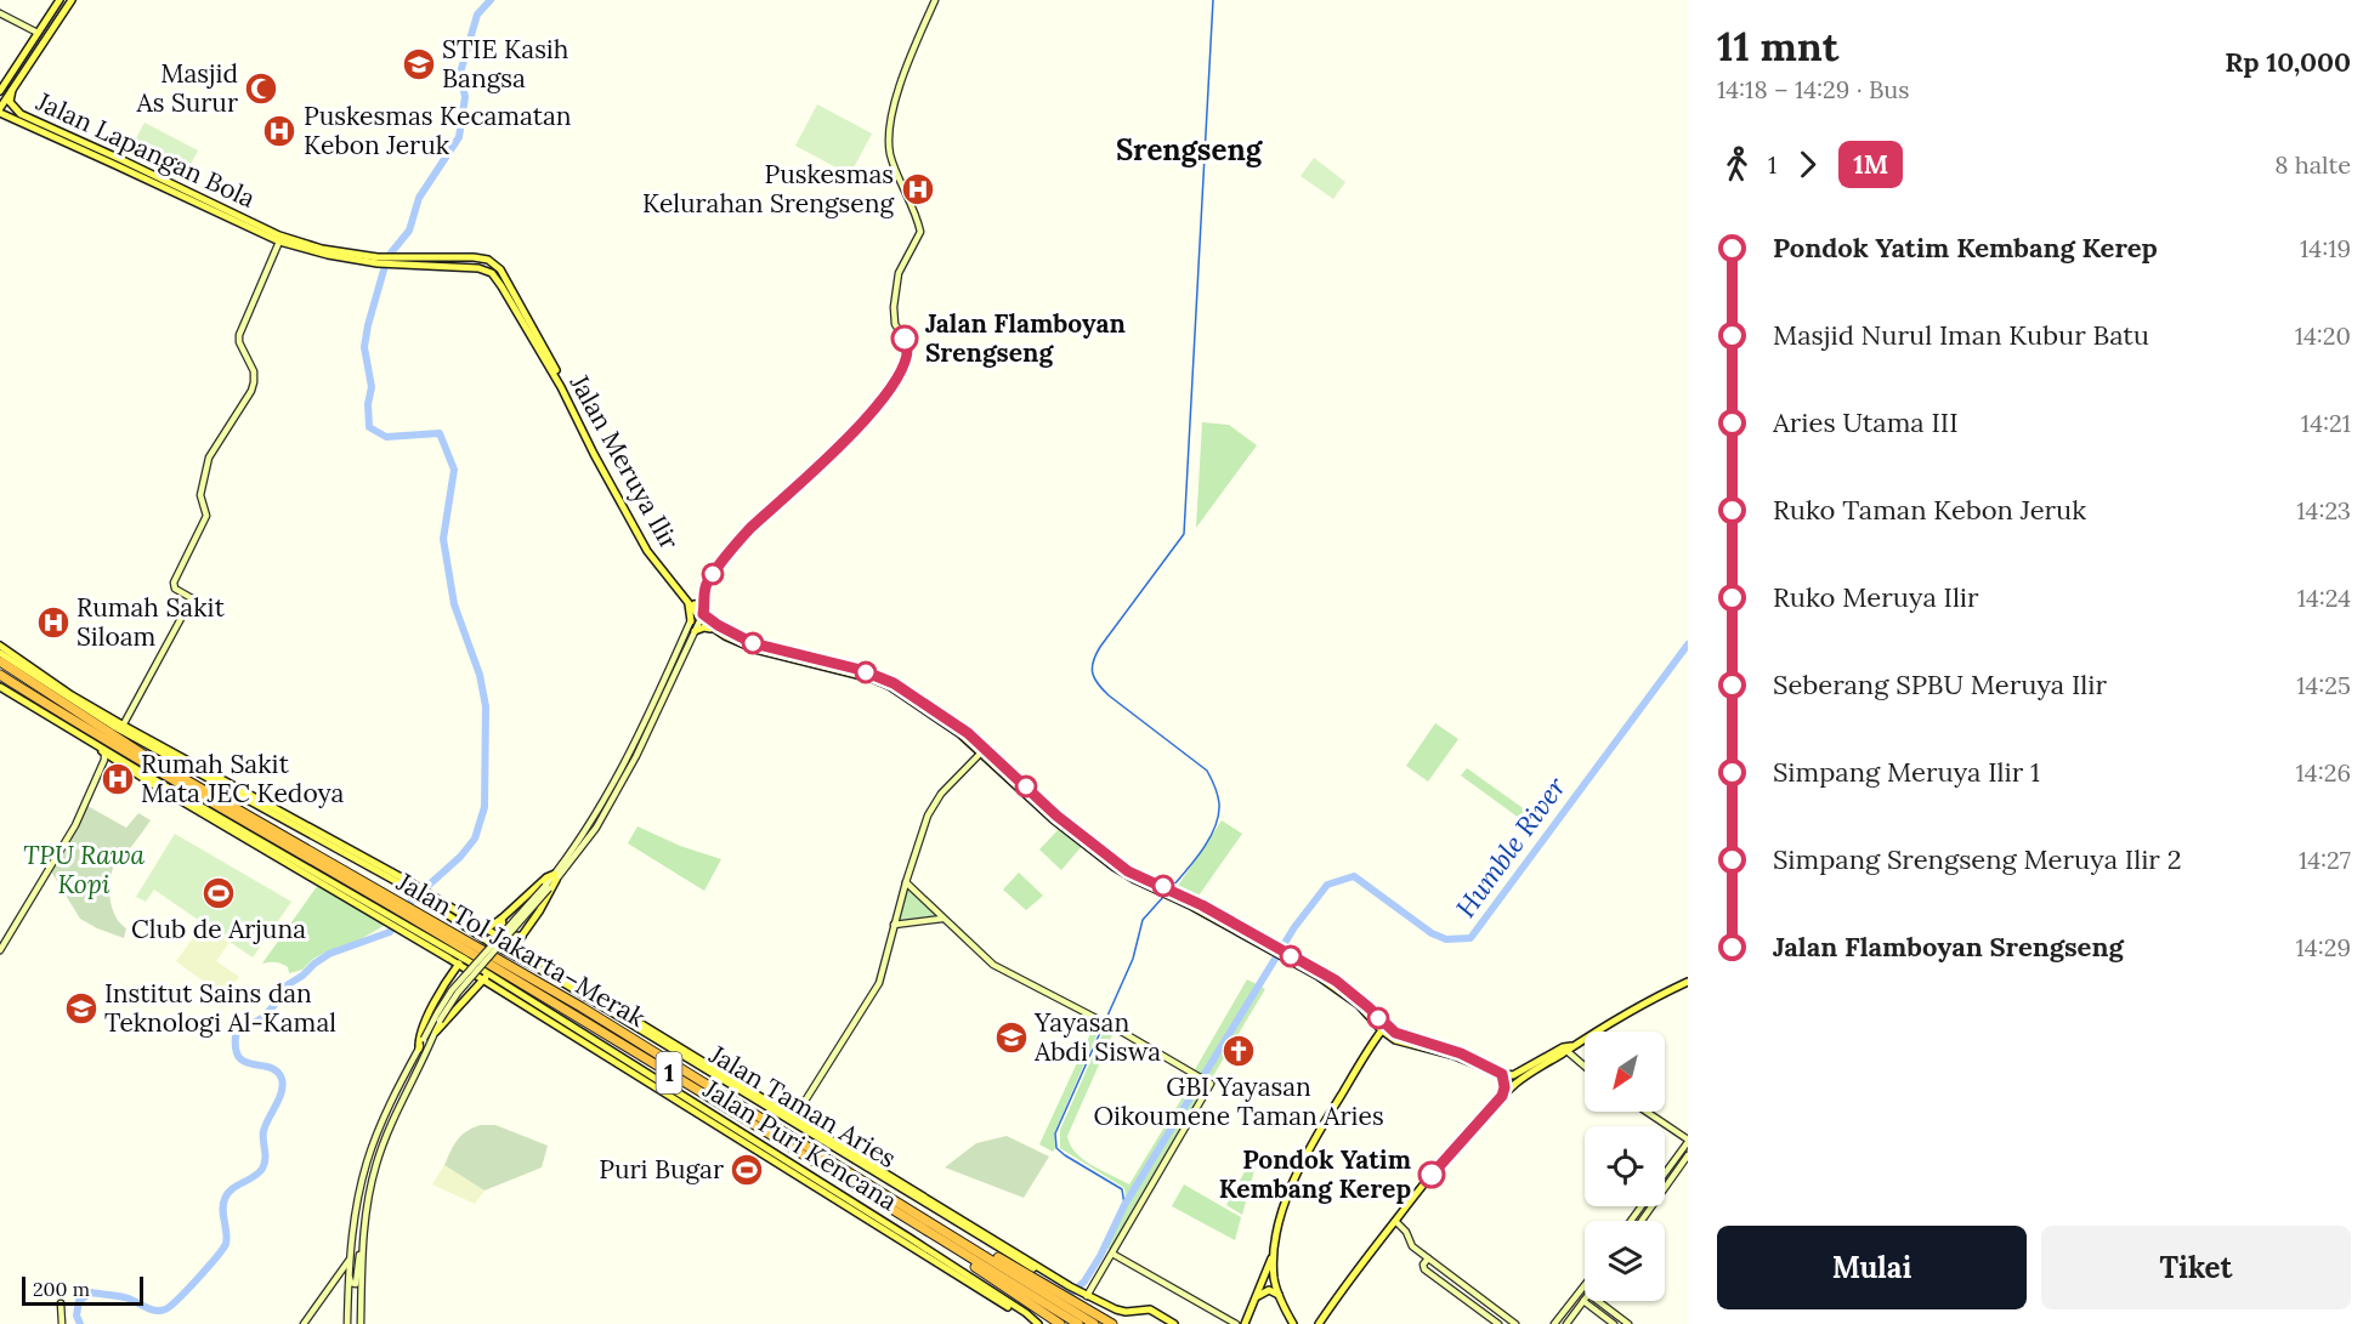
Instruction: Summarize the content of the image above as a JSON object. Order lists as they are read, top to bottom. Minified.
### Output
{"streets":{"highway":["Jalan Tol Jakarta–Merak","1"],"main road":["Jalan Lapangan Bola","Jalan Meruya Ilir","Jalan Taman Aries","Jalan Puri Kencana"]},"crossings":[["Jalan Lapangan Bola","Jalan Meruya Ilir"],["Jalan Tol Jakarta–Merak","Jalan Puri Kencana"]],"districts":["Srengseng"],"water":["Humble River"],"parks":["TPU Rawa Kopi"],"places":{"school or university":["STIE Kasih Bangsa","Institut Sains dan Teknologi Al-Kamal","Yayasan Abdi Siswa"],"mosque":["Masjid As Surur"],"hospital":["Puskesmas Kecamatan Kebon Jeruk","Puskesmas Kelurahan Srengseng","Rumah Sakit Siloam","Rumah Sakit Mata JEC Kedoya"],"other":["Jalan Flamboyan Srengseng","Pondok Yatim Kembang Kerep"],"sports":["Club de Arjuna","Puri Bugar"],"church":["GBI Yayasan Oikoumene Taman Aries"]},"lines":["bus line 1M"],"scale_bar":"200 m","north":"bottom left","page":{"heading":["11 mnt","14:18 – 14:29 · Bus","Rp 10,000"],"legs":["1","1M","8 halte"],"list":[{"name":"Pondok Yatim Kembang Kerep","value":"14:19"},{"name":"Masjid Nurul Iman Kubur Batu","value":"14:20"},{"name":"Aries Utama III","value":"14:21"},{"name":"Ruko Taman Kebon Jeruk","value":"14:23"},{"name":"Ruko Meruya Ilir","value":"14:24"},{"name":"Seberang SPBU Meruya Ilir","value":"14:25"},{"name":"Simpang Meruya Ilir 1","value":"14:26"},{"name":"Simpang Srengseng Meruya Ilir 2","value":"14:27"},{"name":"Jalan Flamboyan Srengseng","value":"14:29"}],"buttons":["Mulai","Tiket"],"scale":"200 m"}}
